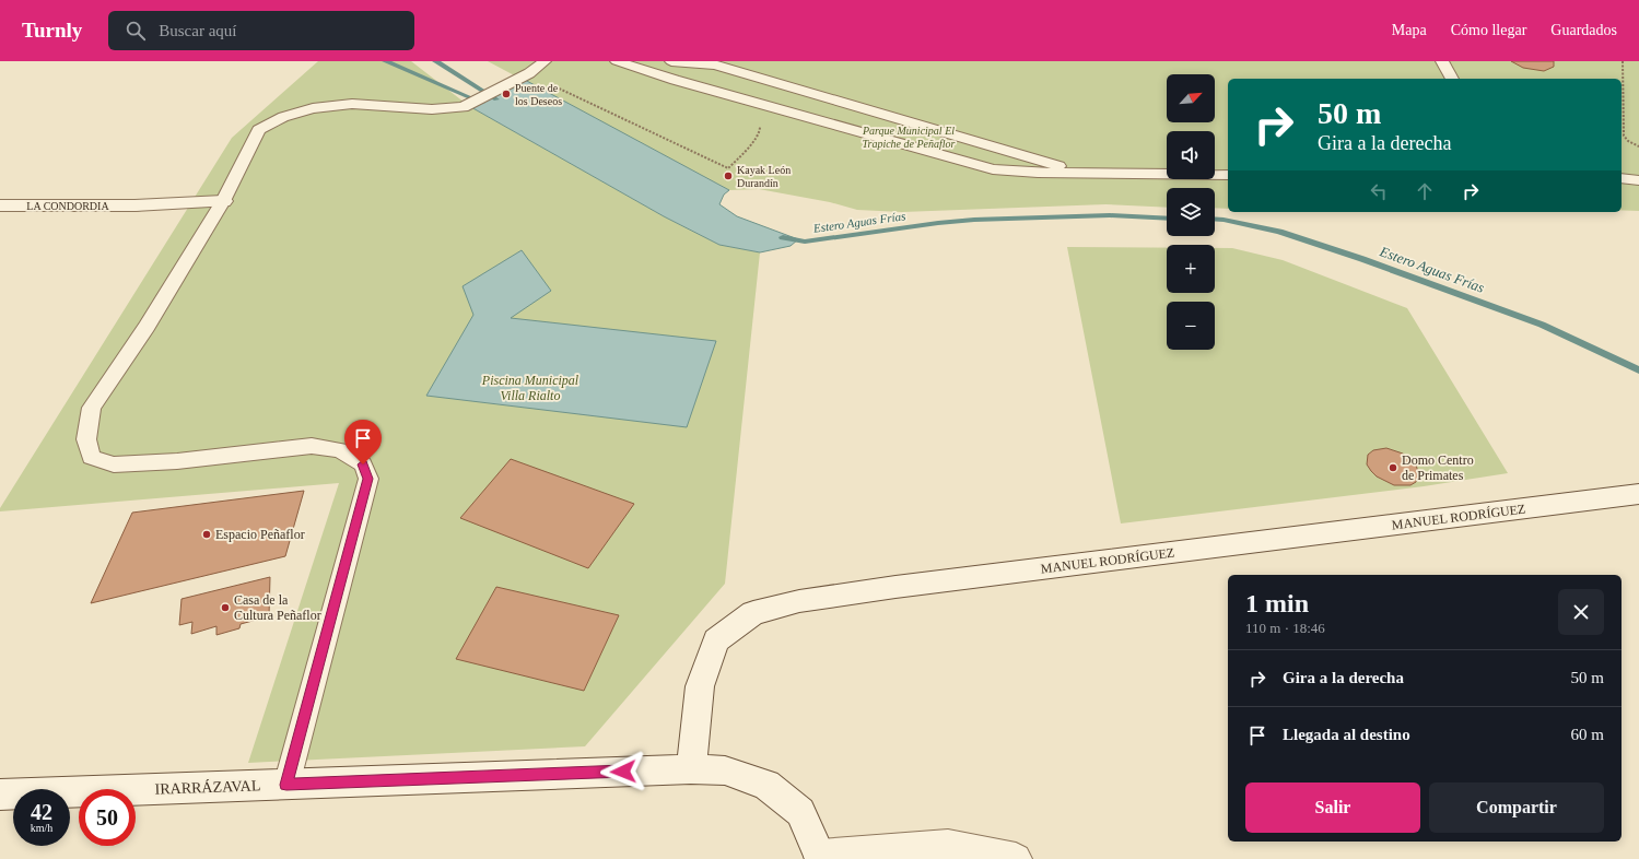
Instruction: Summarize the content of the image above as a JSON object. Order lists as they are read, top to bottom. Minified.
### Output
{"streets":{"main road":["LA CONDORDIA","MANUEL RODRÍGUEZ","IRARRÁZAVAL"]},"crossings":[["MANUEL RODRÍGUEZ","IRARRÁZAVAL"]],"water":["Estero Aguas Frías"],"parks":["Parque Municipal El Trapiche de Peñaflor","Piscina Municipal Villa Rialto"],"places":["Puente de los Deseos","Kayak León Durandín","Domo Centro de Primates","Espacio Peñaflor","Casa de la Cultura Peñaflor"],"north":"top right","page":{"header":"Turnly","search":"Buscar aquí","nav":["Mapa","Cómo llegar","Guardados"],"map_buttons":["+","−"],"turn":["50 m","Gira a la derecha"],"heading":["1 min","110 m · 18:46"],"list":[{"name":"Gira a la derecha","value":"50 m"},{"name":"Llegada al destino","value":"60 m"}],"buttons":["Salir","Compartir"],"speed":"42 km/h","limit":"50"}}
